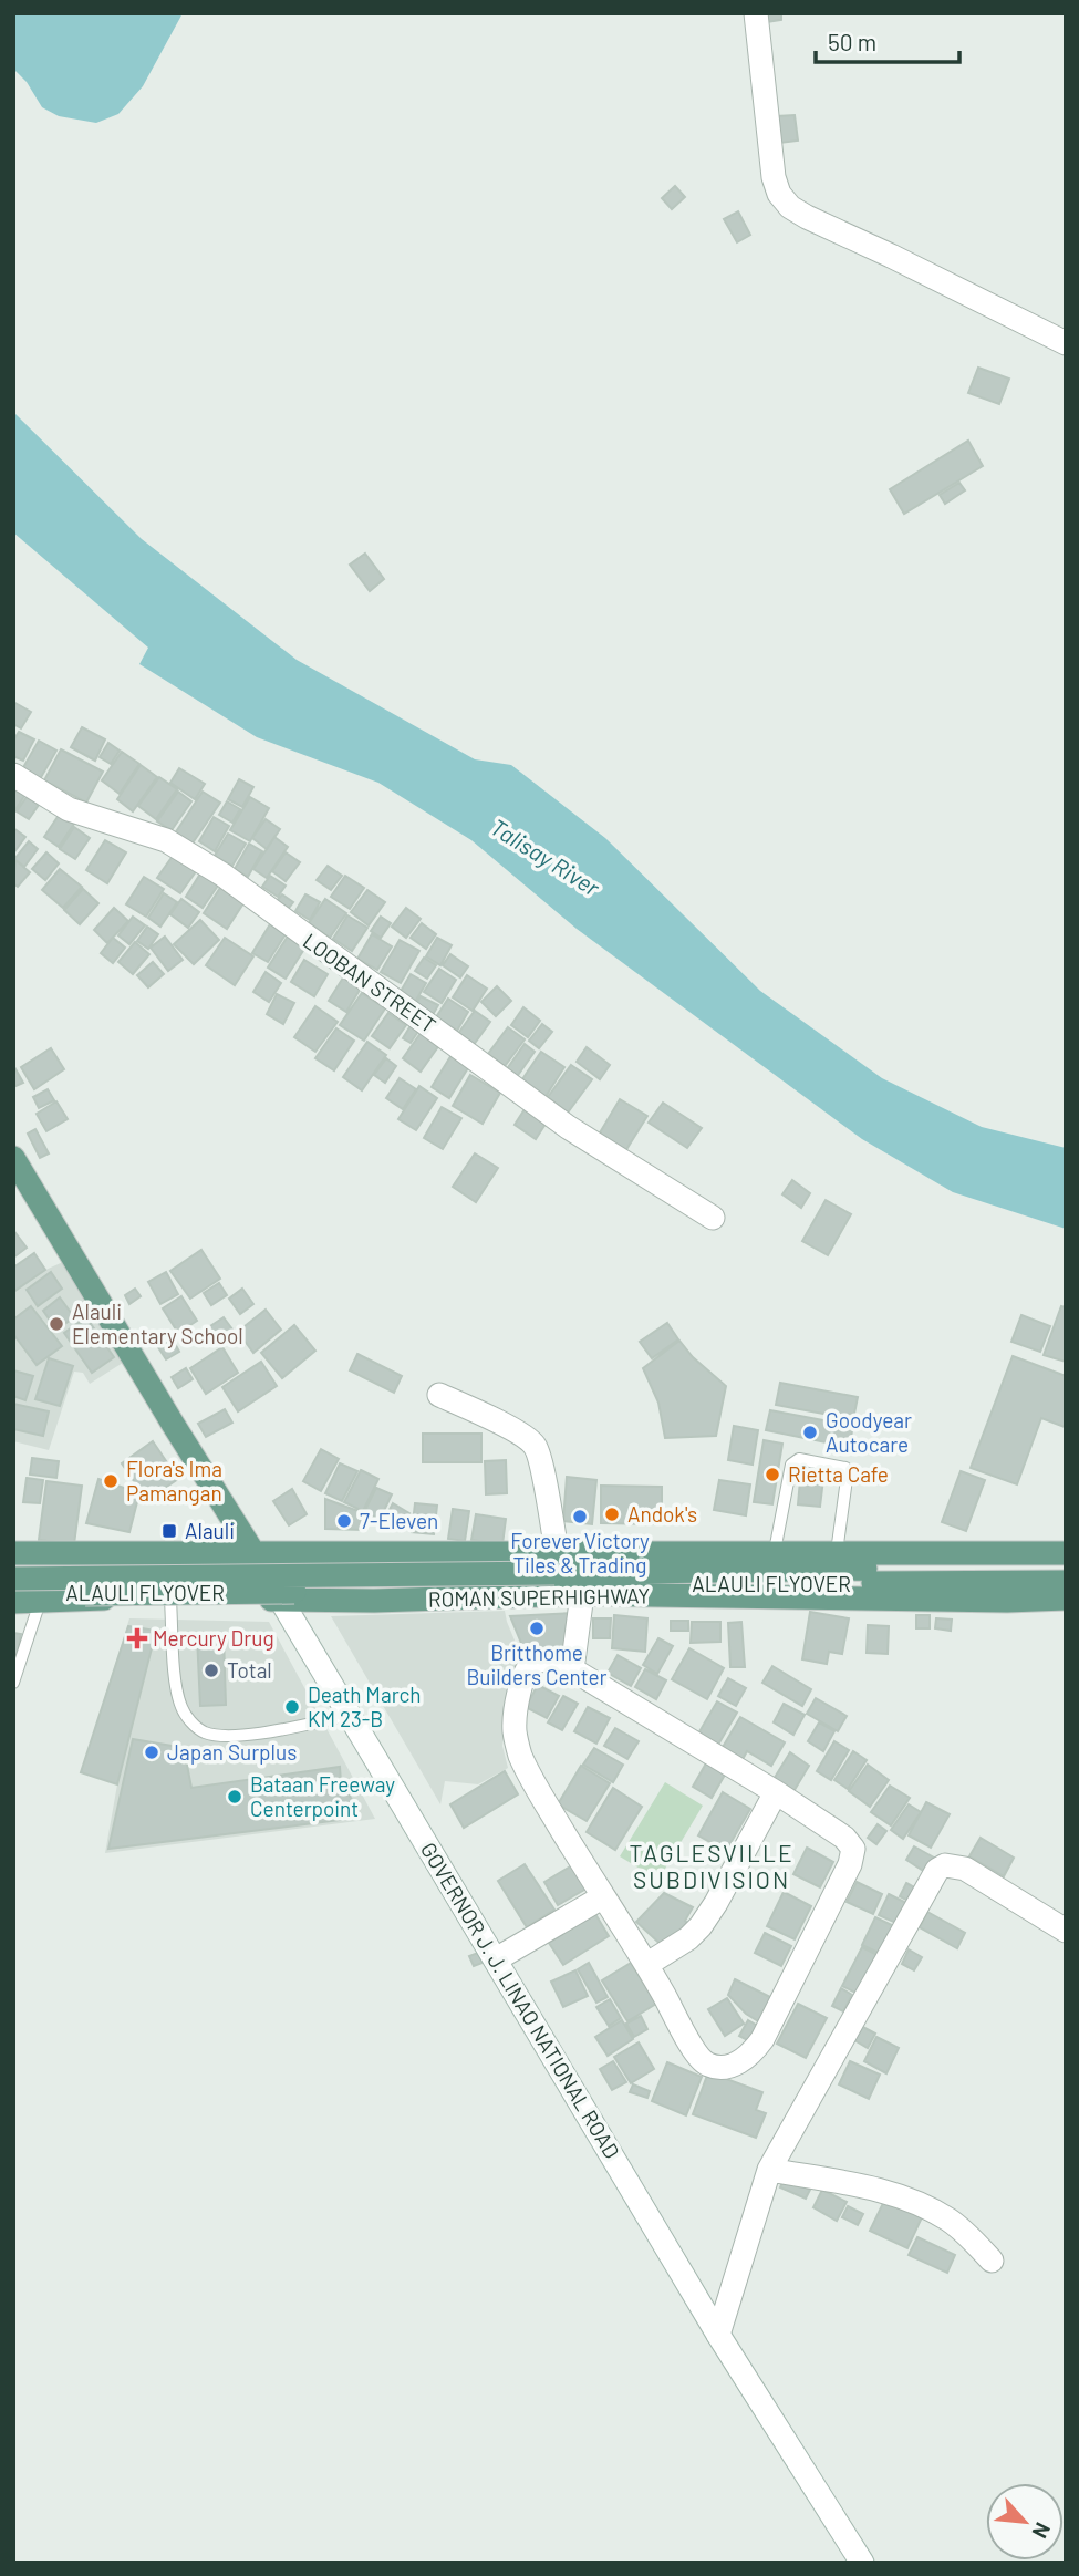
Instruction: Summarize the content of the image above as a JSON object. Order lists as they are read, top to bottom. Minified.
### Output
{"streets":{"main road":["ALAULI FLYOVER","ROMAN SUPERHIGHWAY","GOVERNOR J. J. LINAO NATIONAL ROAD"],"street":["LOOBAN STREET"]},"crossings":[["ALAULI FLYOVER","ROMAN SUPERHIGHWAY"],["ROMAN SUPERHIGHWAY","GOVERNOR J. J. LINAO NATIONAL ROAD"]],"districts":["TAGLESVILLE SUBDIVISION"],"water":["Talisay River"],"places":{"other":["Alauli Elementary School","Goodyear Autocare","Rietta Cafe","Flora's Ima Pamangan","Andok's","Forever Victory Tiles & Trading","7-Eleven","Britthome Builders Center","Total","Death March KM 23-B","Japan Surplus","Bataan Freeway Centerpoint"],"transit":["Alauli"],"health":["Mercury Drug"]},"scale_bar":"50 m","north":"bottom right"}
